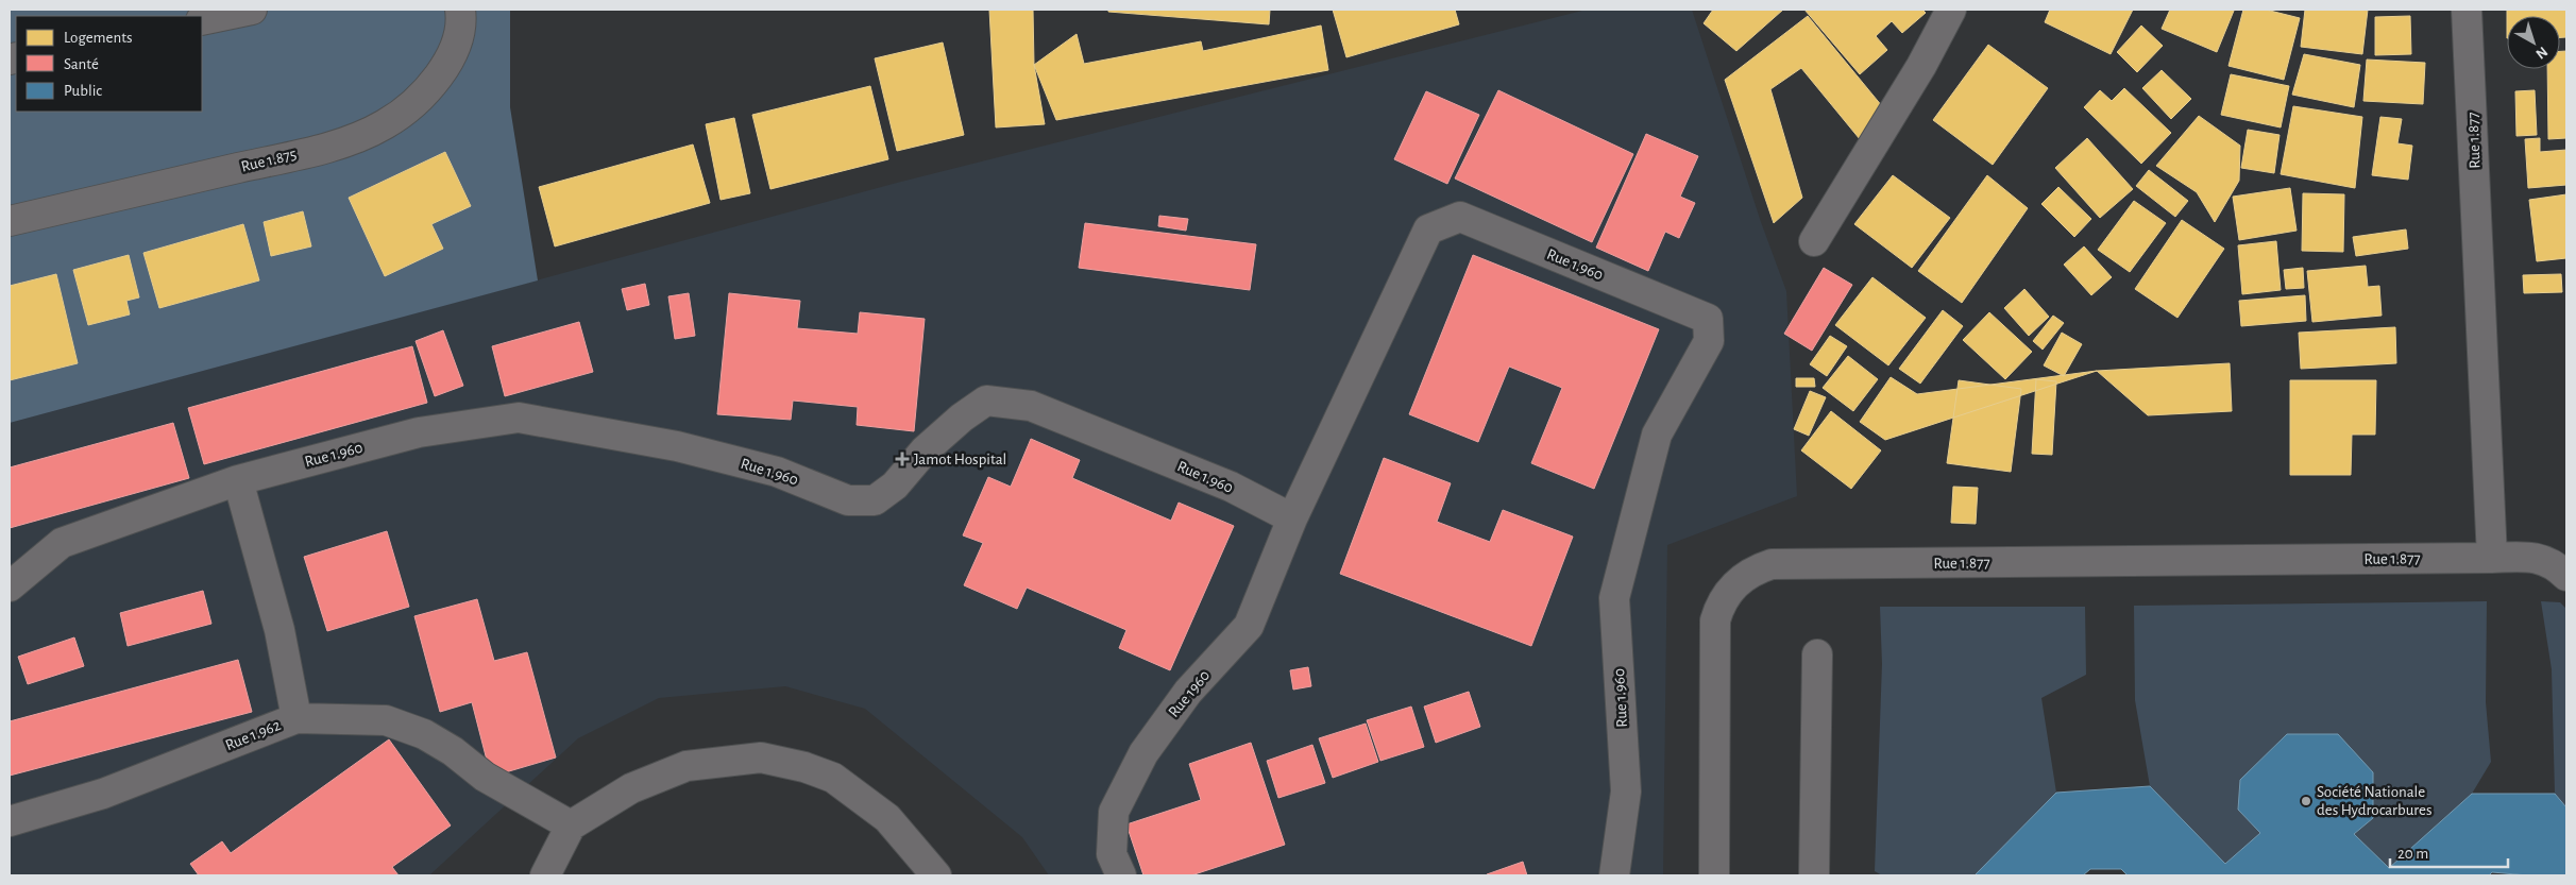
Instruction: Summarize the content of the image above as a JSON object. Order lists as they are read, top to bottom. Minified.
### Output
{"streets":{"street":["Rue 1.877","Rue 1.875","Rue 1.960","Rue 1960","Rue 1.962"]},"crossings":[["Rue 1.960","Rue 1960"],["Rue 1.960","Rue 1.962"]],"places":{"health":["Jamot Hospital"],"other":["Société Nationale des Hydrocarbures"]},"legend":["Logements","Santé","Public"],"scale_bar":"20 m","north":"bottom right"}
